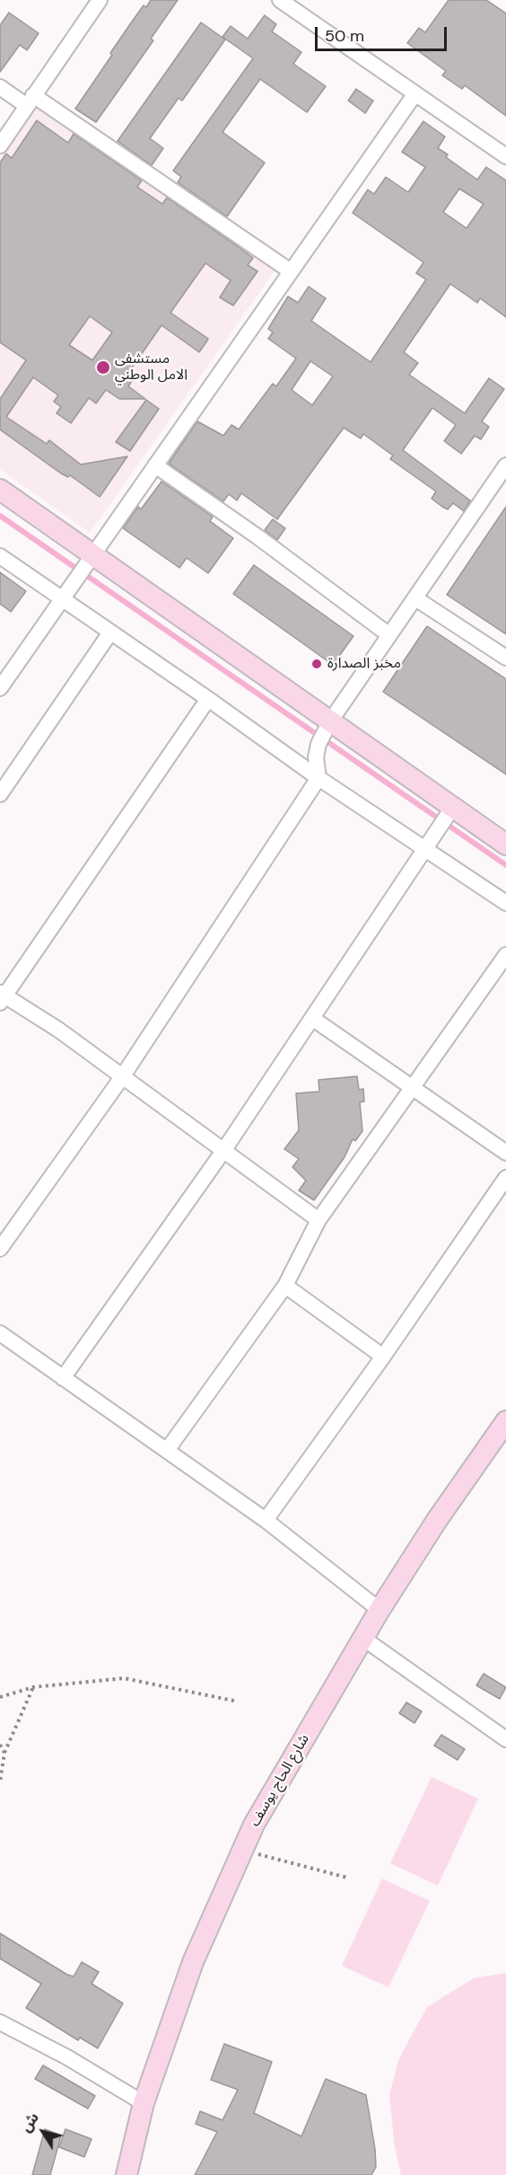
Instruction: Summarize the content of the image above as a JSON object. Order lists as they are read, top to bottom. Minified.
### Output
{"streets":{"main road":["شارع الحاج يوسف"]},"places":["مستشفى الامل الوطني","مخبز الصدارة"],"scale_bar":"50 m","north":"top left"}
